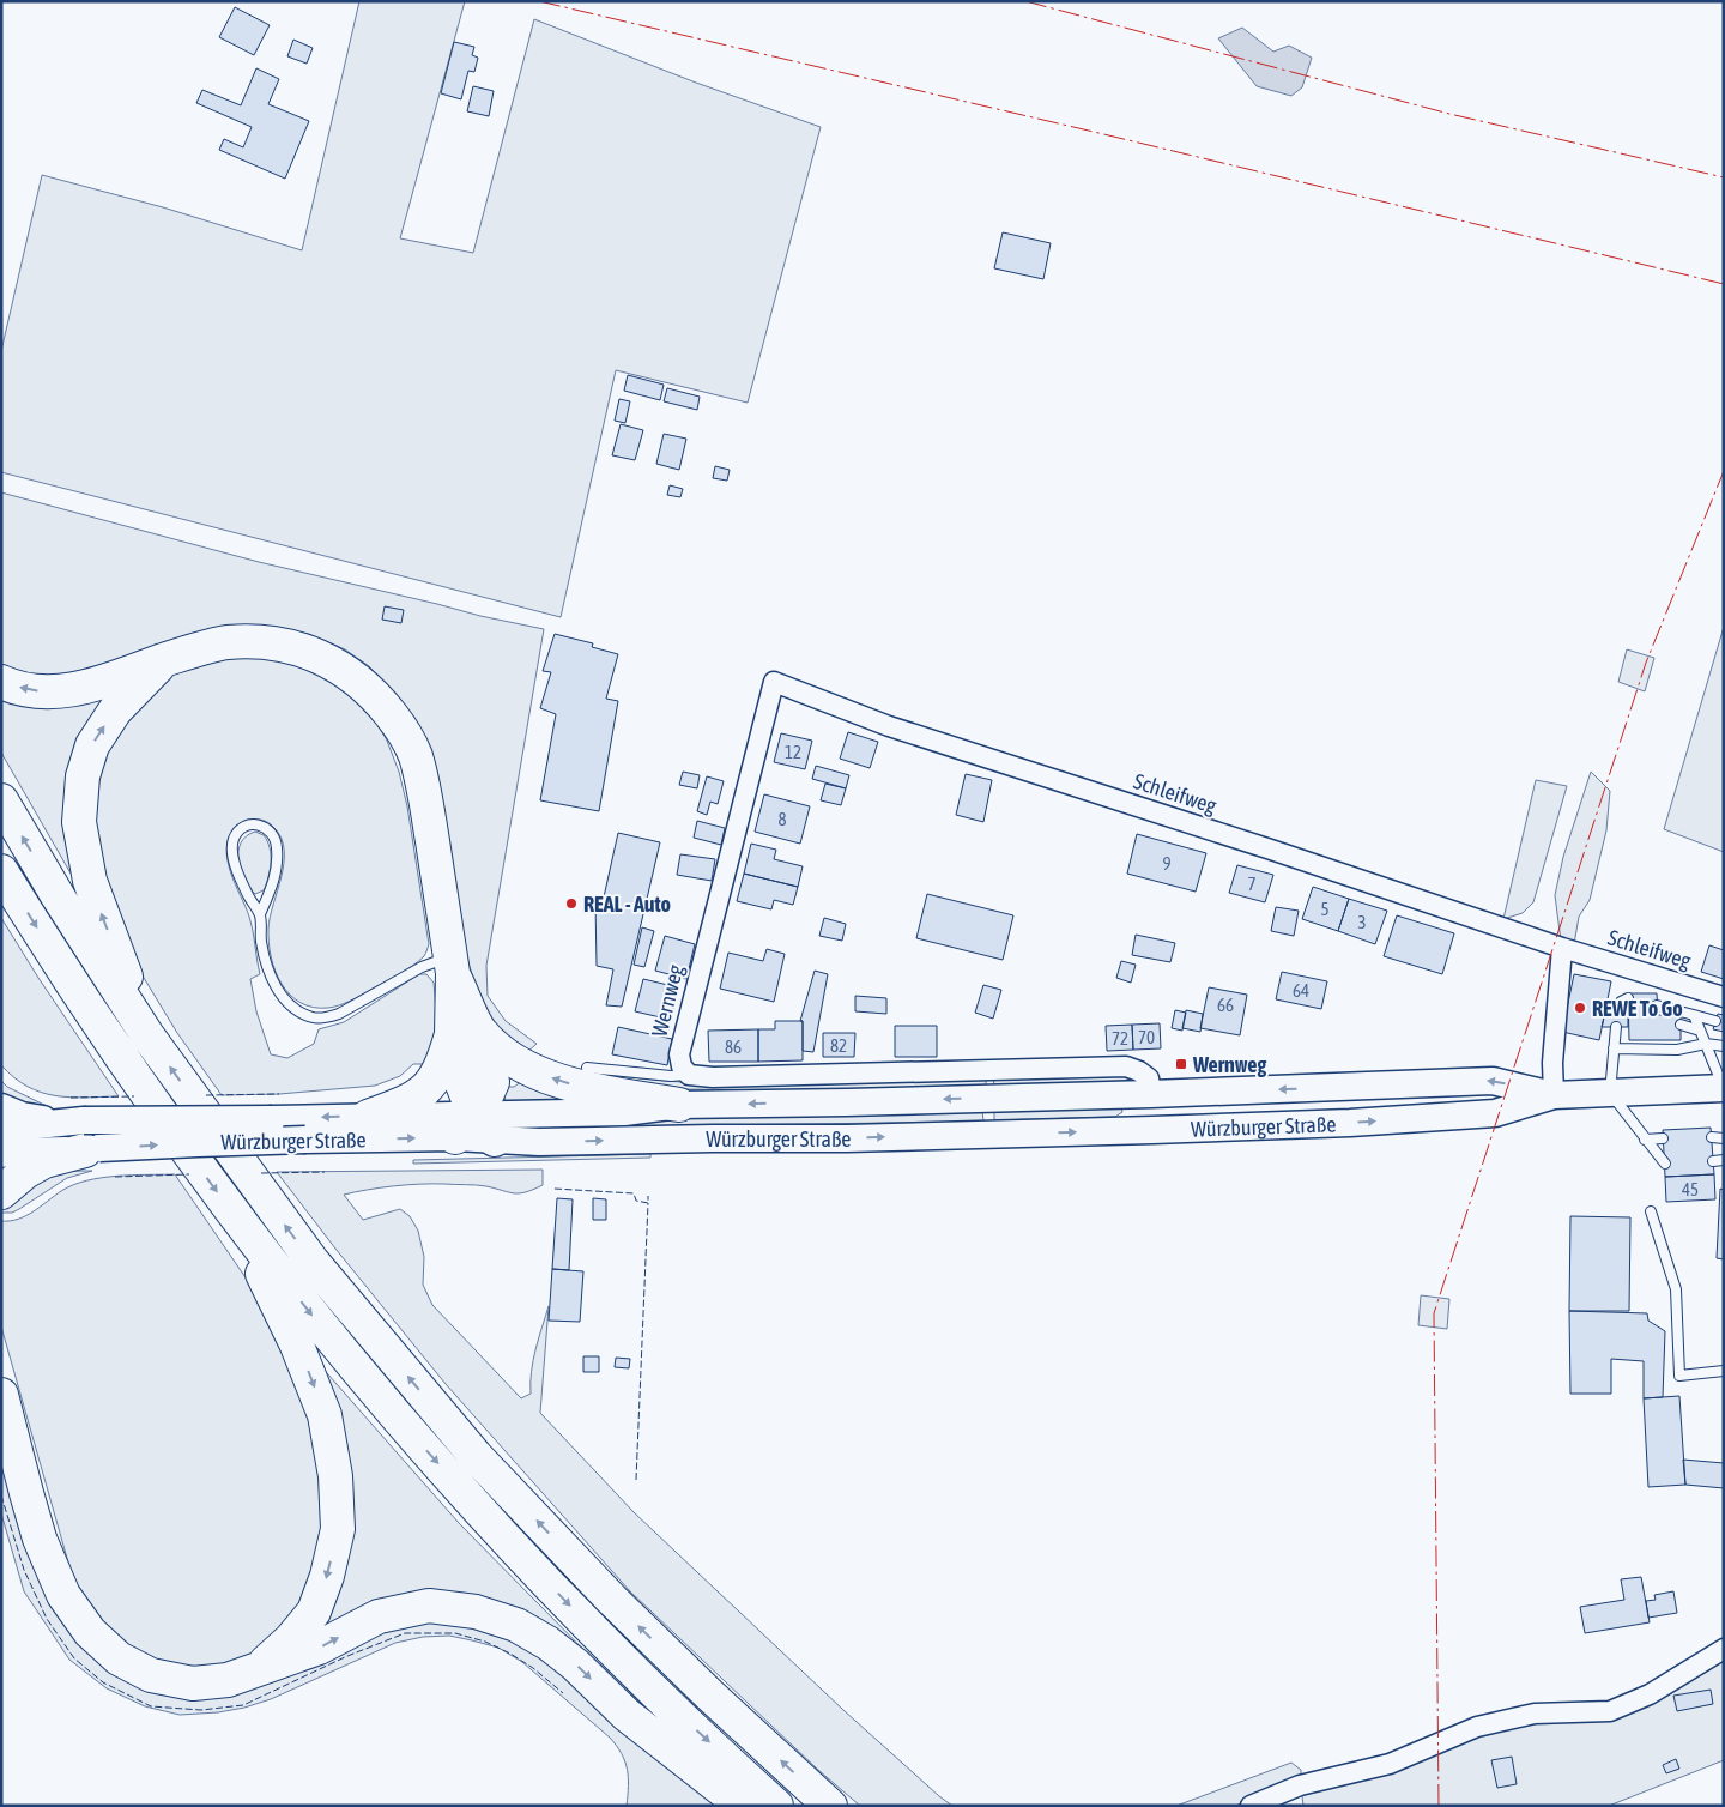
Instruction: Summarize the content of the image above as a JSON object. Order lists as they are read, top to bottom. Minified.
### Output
{"streets":{"main road":["Würzburger Straße"],"street":["Schleifweg","Wernweg"]},"crossings":[["Schleifweg","Wernweg"],["Wernweg","Würzburger Straße"]],"places":{"other":["REAL - Auto","REWE To Go"],"transit":["Wernweg"]},"house_numbers":["12","8","9","7","5","3","64","66","70","72","82","86","45"]}
